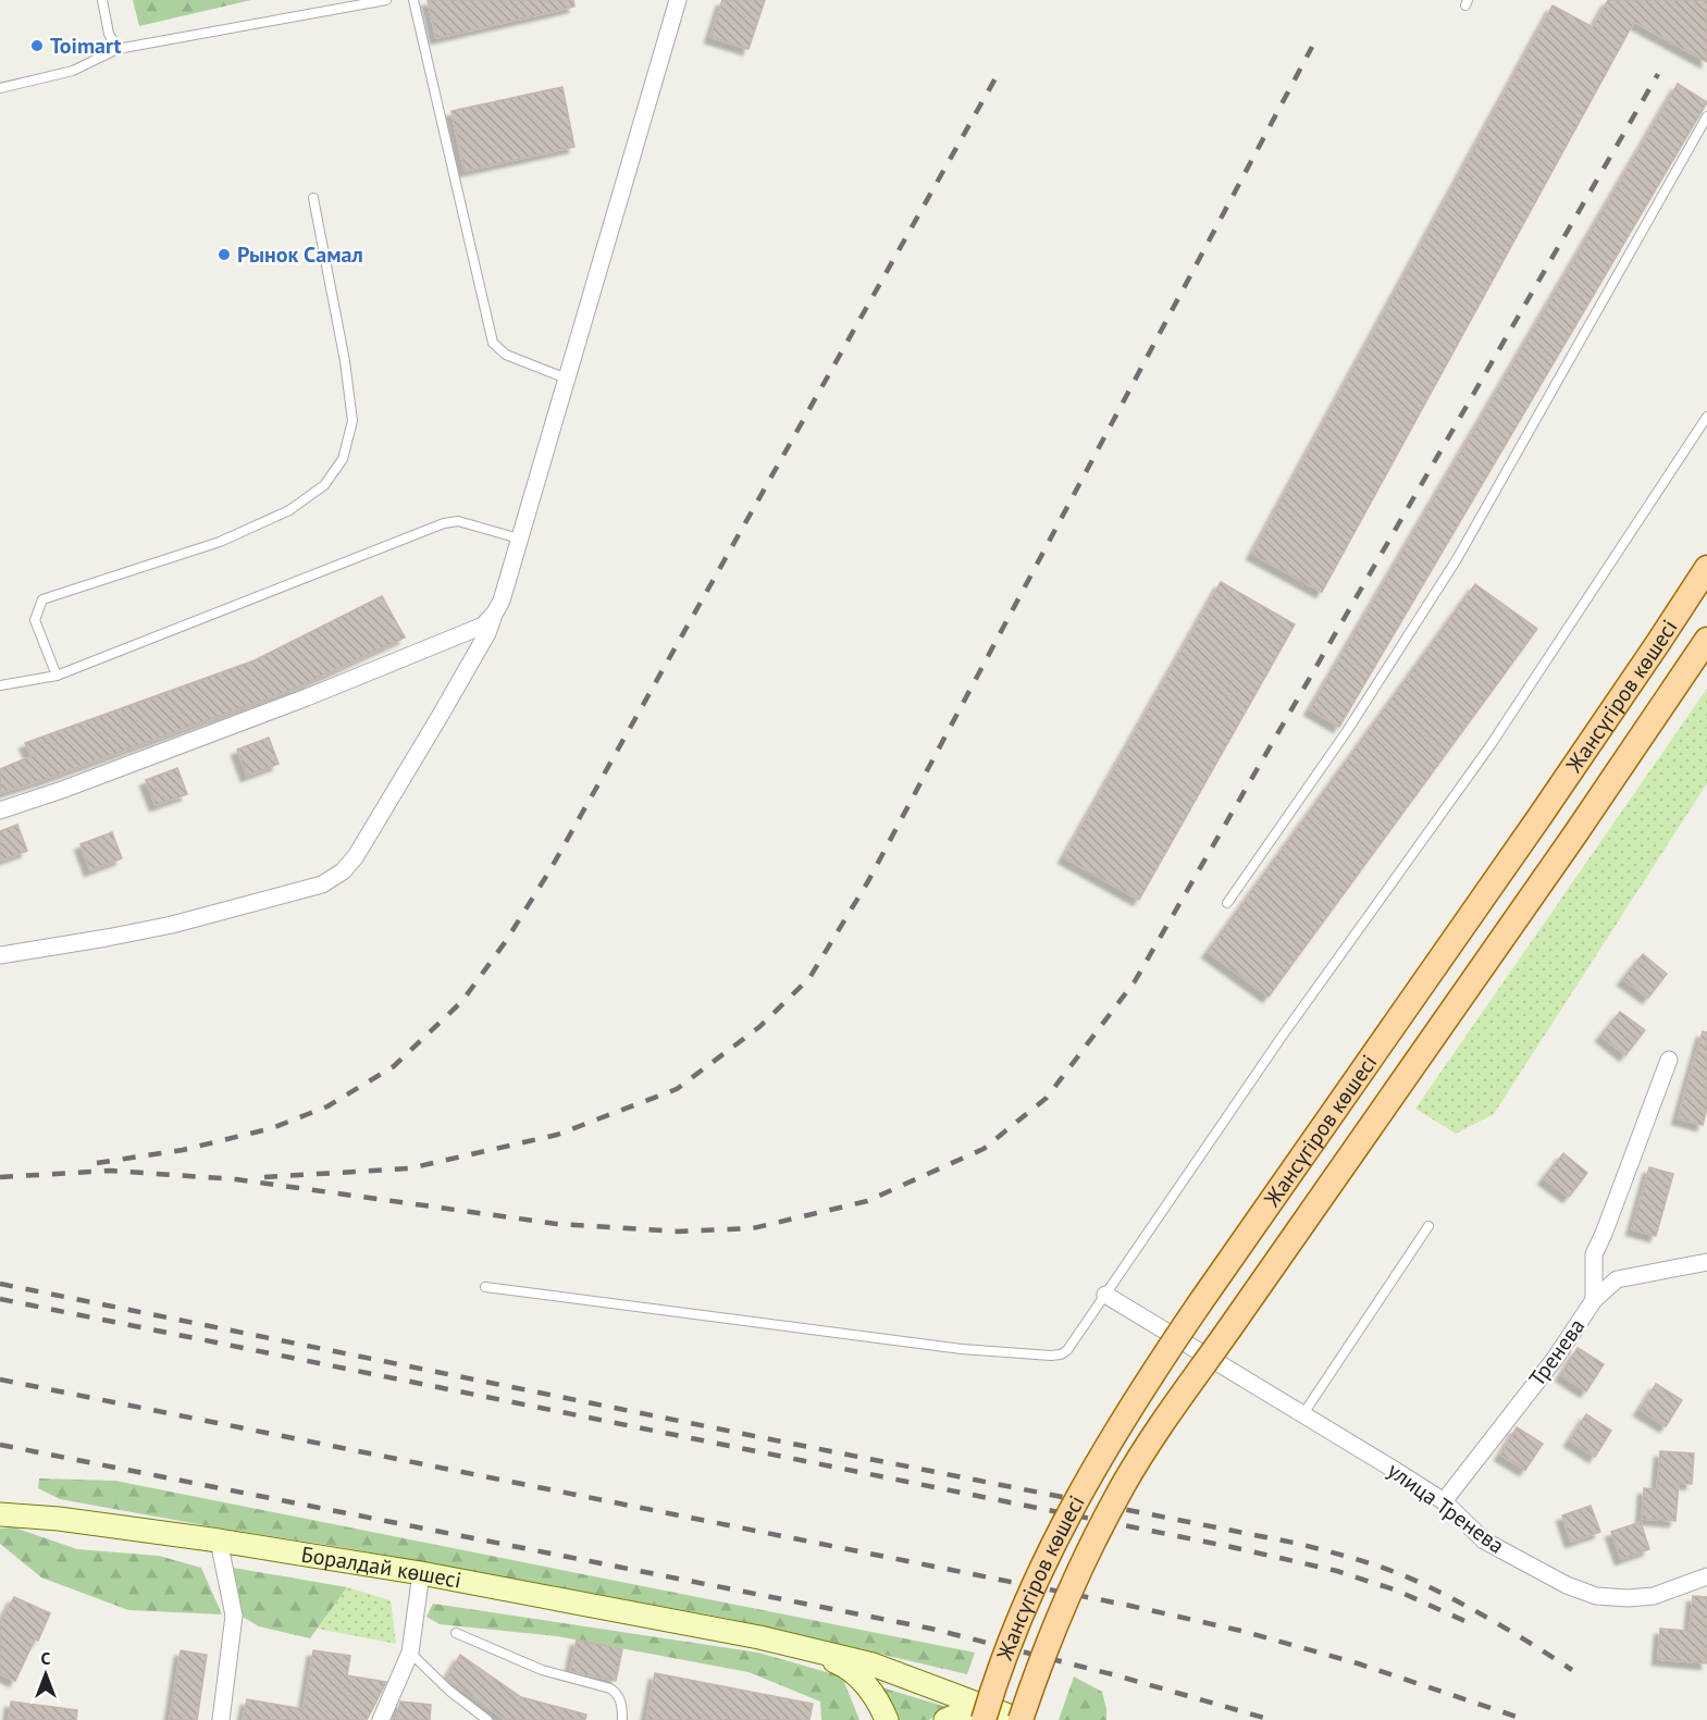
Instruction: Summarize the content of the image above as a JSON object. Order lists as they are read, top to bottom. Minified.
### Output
{"streets":{"main road":["Жансүгіров көшесі","Боралдай көшесі"],"street":["Тренева","улица Тренева"]},"crossings":[["Тренева","улица Тренева"]],"places":["Toimart","Рынок Самал"],"north":"top"}
